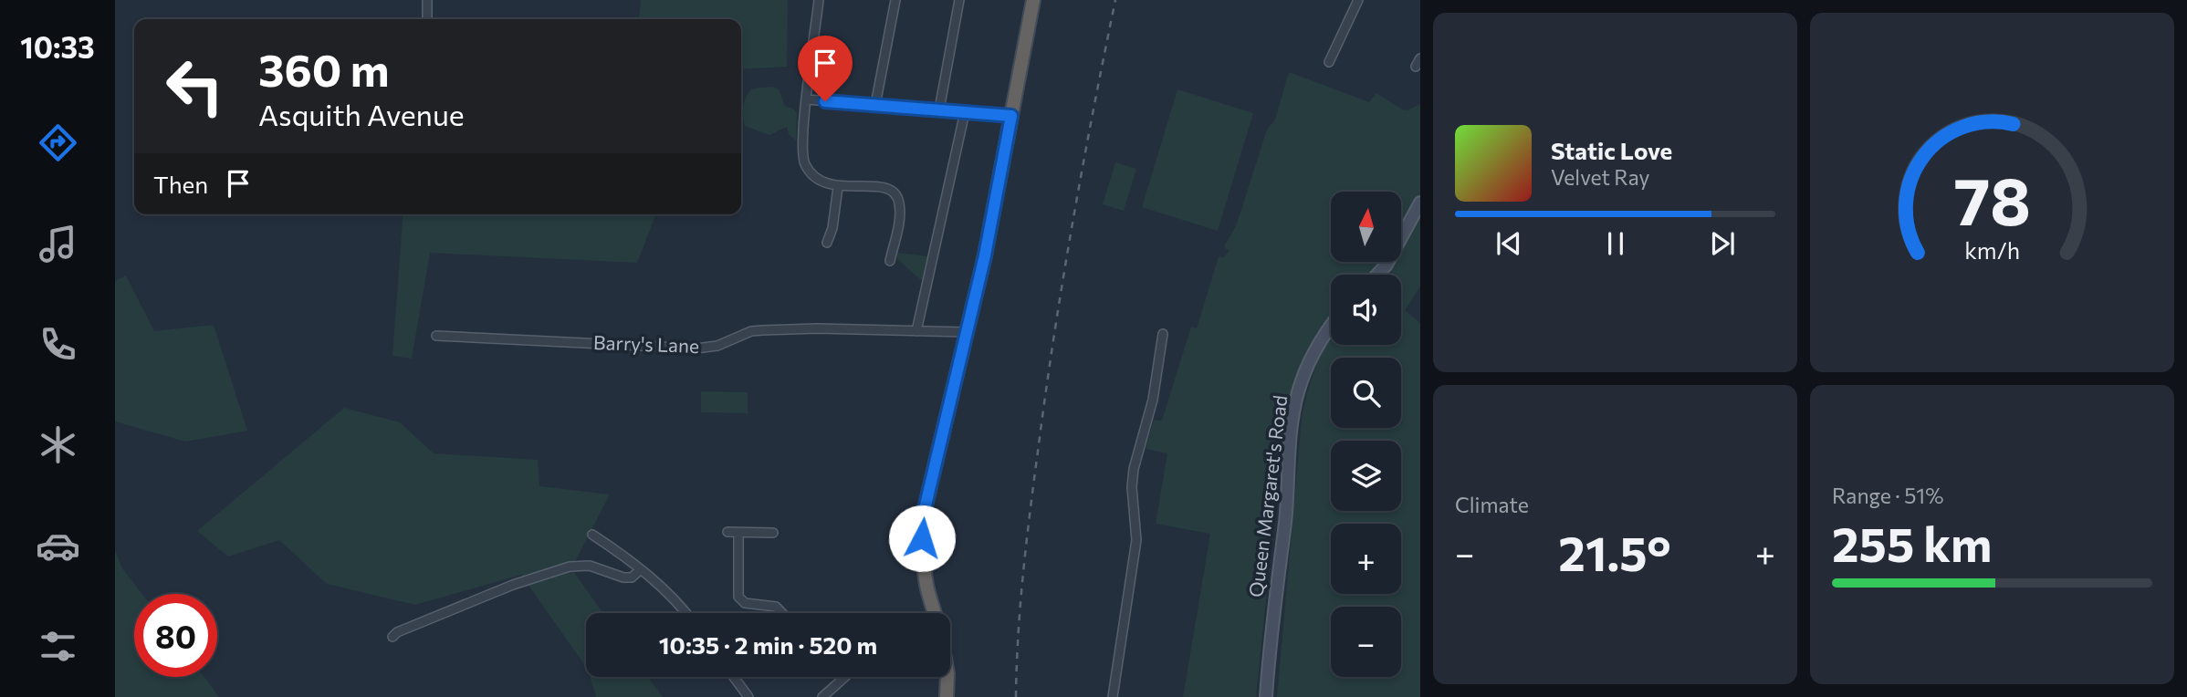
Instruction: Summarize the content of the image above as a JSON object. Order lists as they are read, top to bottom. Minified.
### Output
{"streets":{"main road":["Queen Margaret's Road"],"street":["Barry's Lane"]},"north":"top","page":{"tabs":"10:33","turn":["360 m","Asquith Avenue"],"song":["Static Love","Velvet Ray"],"then":"Then","map_buttons":["+","−"],"tile":["Climate",["Range · 51%","255 km"]],"heat":["−","21.5°","+"],"limit":"80","trip":"10:35 · 2 min · 520 m","gauge":["78","km/h"]}}
